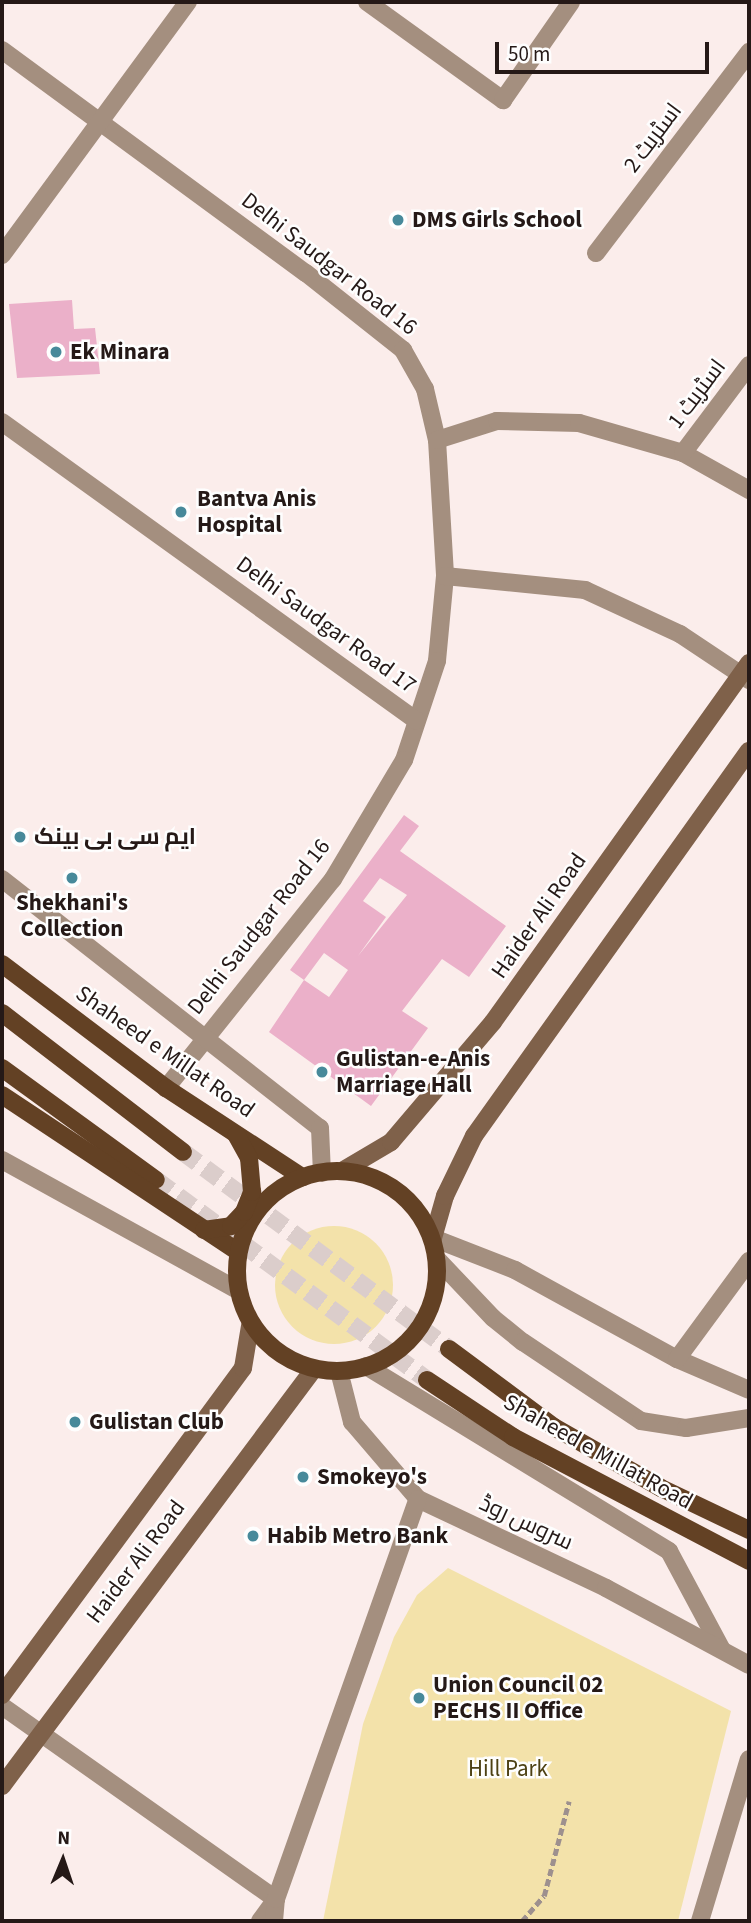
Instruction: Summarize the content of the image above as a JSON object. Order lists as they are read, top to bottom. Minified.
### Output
{"streets":{"main road":["Haider Ali Road","Shaheed e Millat Road"],"street":["اسٹریٹ 2","Delhi Saudgar Road 16","اسٹریٹ 1","Delhi Saudgar Road 17","سروس روڈ"]},"crossings":[["Delhi Saudgar Road 16","Delhi Saudgar Road 17"],["Delhi Saudgar Road 16","Shaheed e Millat Road"],["Haider Ali Road","Shaheed e Millat Road"],["Haider Ali Road","سروس روڈ"],["Shaheed e Millat Road","سروس روڈ"]],"parks":["Hill Park"],"places":["DMS Girls School","Ek Minara","Bantva Anis Hospital","ایم سی بی بینک","Shekhani's Collection","Gulistan-e-Anis Marriage Hall","Gulistan Club","Smokeyo's","Habib Metro Bank","Union Council 02 PECHS II Office"],"scale_bar":"50 m","north":"top"}
